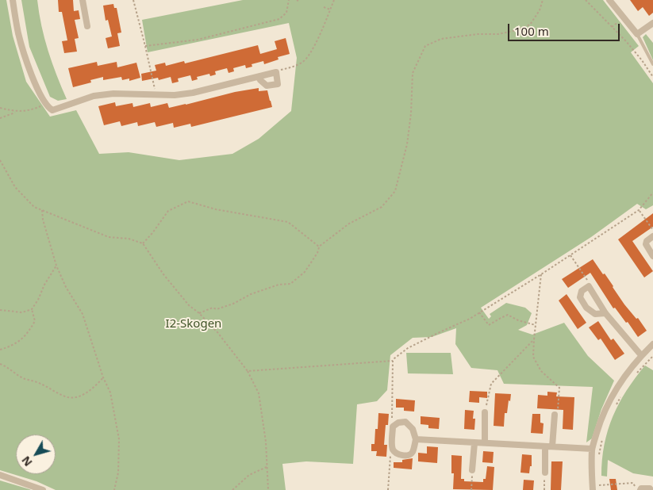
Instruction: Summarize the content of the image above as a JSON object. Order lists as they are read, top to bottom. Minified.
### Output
{"parks":["I2-Skogen"],"scale_bar":"100 m","north":"bottom left"}
